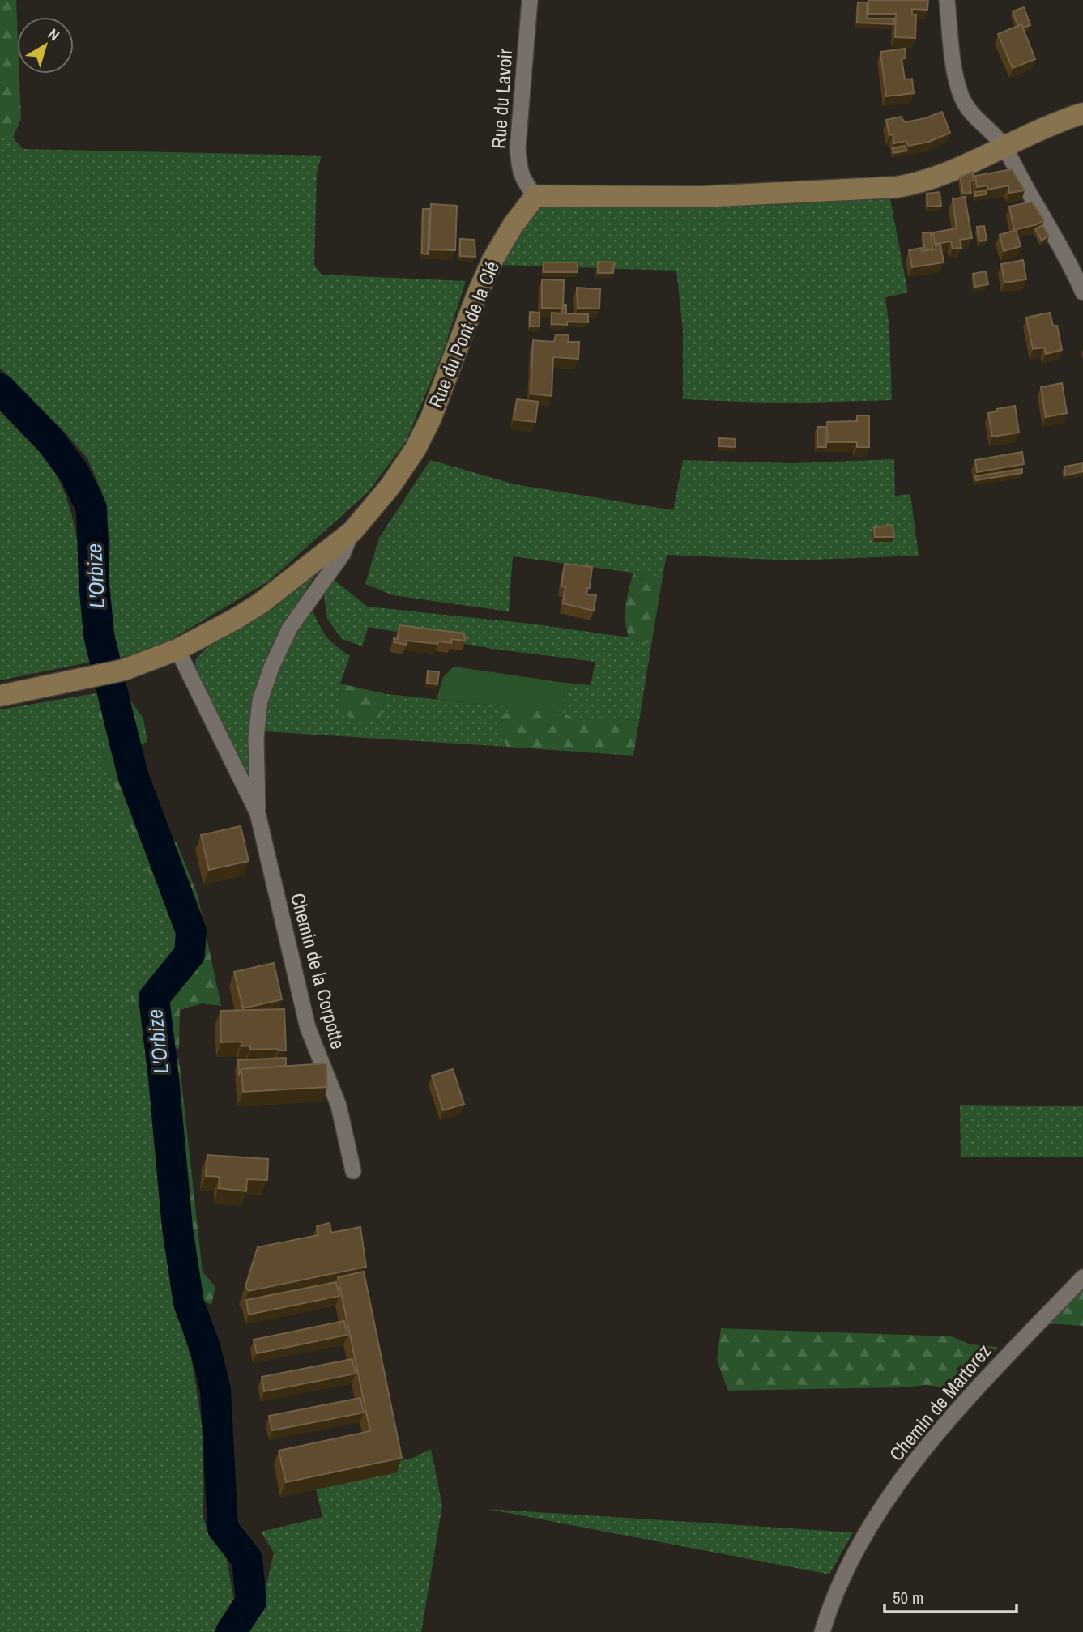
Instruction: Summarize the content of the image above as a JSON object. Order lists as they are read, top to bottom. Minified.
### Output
{"streets":{"street":["Rue du Lavoir","Rue du Pont de la Clé","Chemin de la Corpotte","Chemin de Martorez"]},"crossings":[["Rue du Lavoir","Rue du Pont de la Clé"],["Rue du Pont de la Clé","Chemin de la Corpotte"]],"water":["L'Orbize"],"scale_bar":"50 m","north":"top right"}
